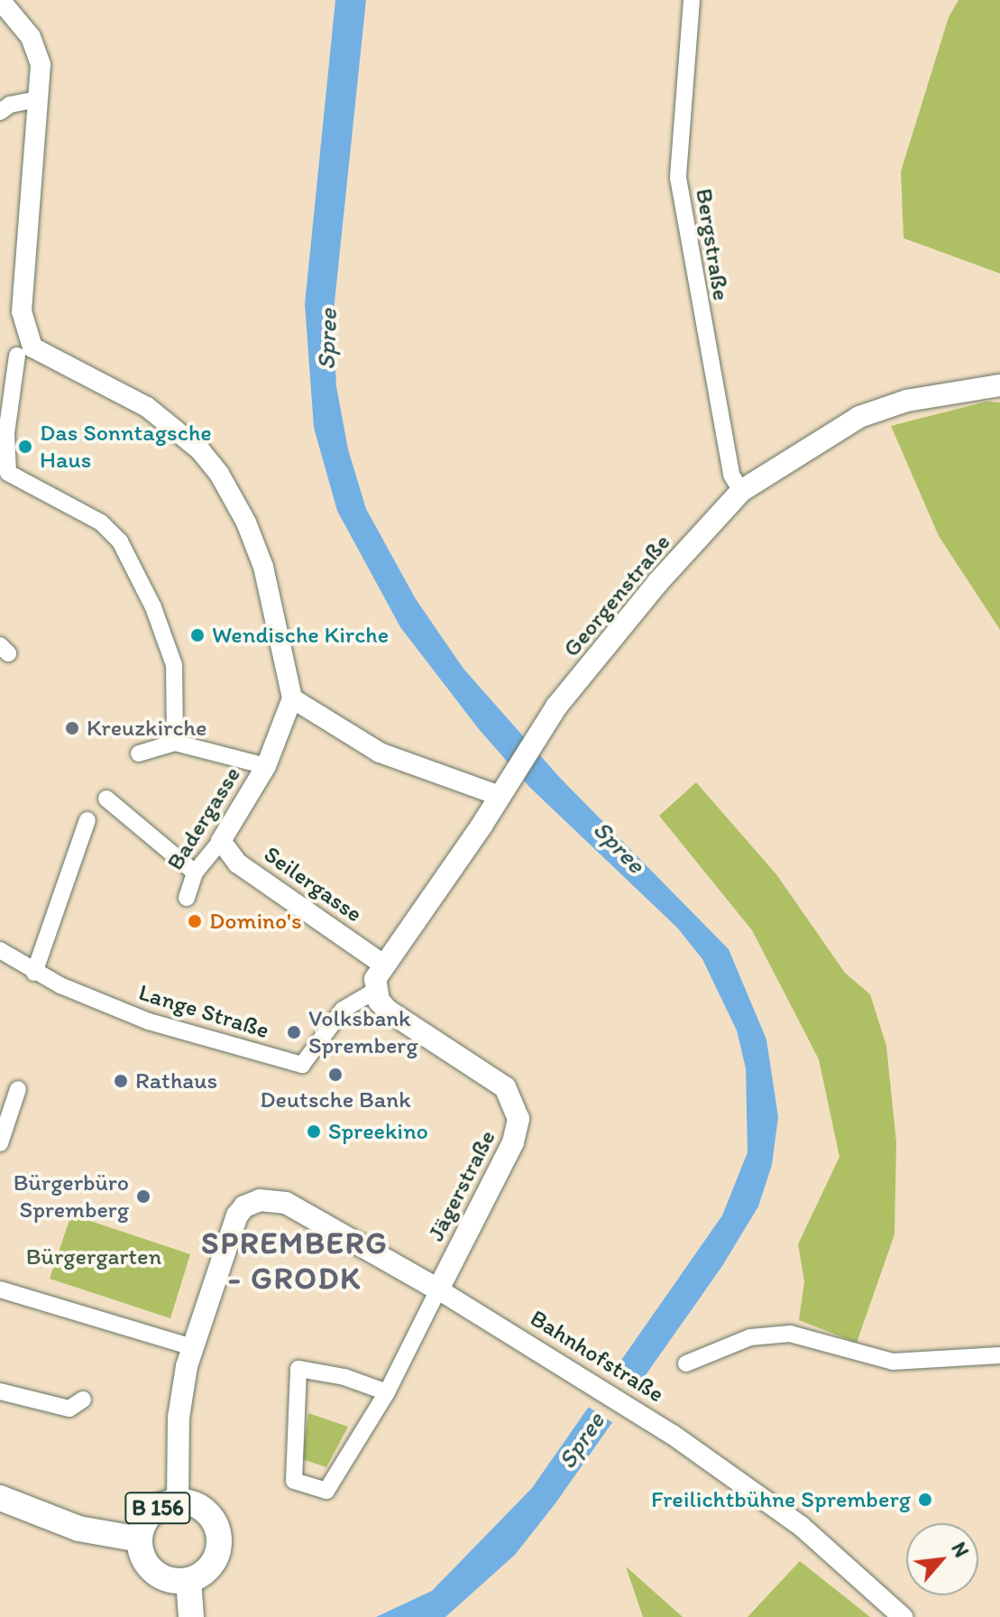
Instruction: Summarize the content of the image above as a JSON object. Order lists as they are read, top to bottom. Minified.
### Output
{"streets":{"main road":["Georgenstraße","Jägerstraße","Bahnhofstraße","B 156"],"street":["Bergstraße","Badergasse","Seilergasse","Lange Straße"]},"crossings":[["Bergstraße","Georgenstraße"],["Georgenstraße","Seilergasse"],["Georgenstraße","Lange Straße"],["Georgenstraße","Jägerstraße"],["Badergasse","Seilergasse"],["Seilergasse","Lange Straße"],["Seilergasse","Jägerstraße"],["Lange Straße","Jägerstraße"],["Jägerstraße","Bahnhofstraße"]],"districts":["SPREMBERG - GRODK"],"water":["Spree"],"parks":["Bürgergarten"],"places":["Das Sonntagsche Haus","Wendische Kirche","Kreuzkirche","Domino's","Volksbank Spremberg","Deutsche Bank","Rathaus","Spreekino","Bürgerbüro Spremberg","Freilichtbühne Spremberg"],"north":"top right"}
